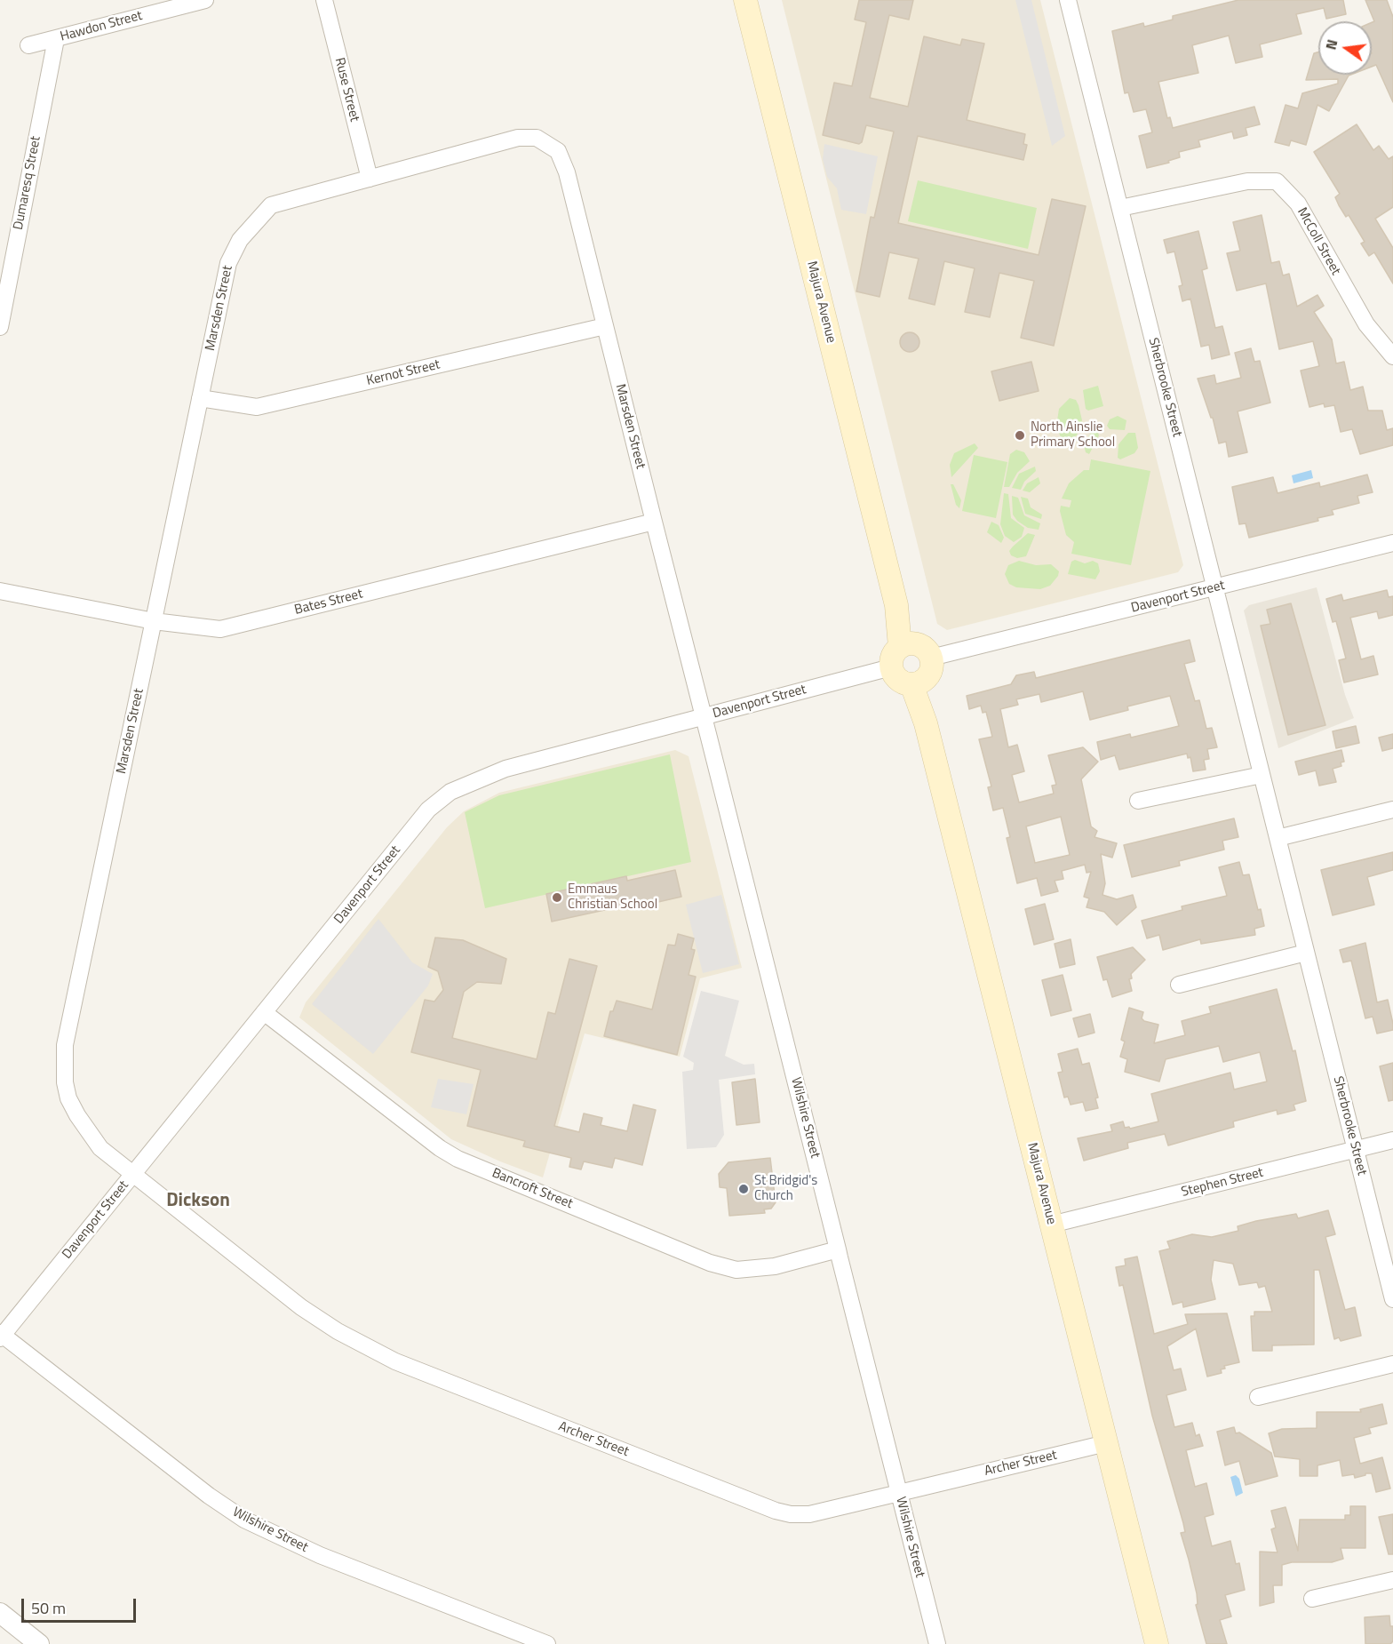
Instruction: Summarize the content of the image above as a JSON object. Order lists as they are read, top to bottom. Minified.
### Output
{"streets":{"main road":["Majura Avenue"],"street":["Hawdon Street","Ruse Street","Dumaresq Street","McColl Street","Marsden Street","Kernot Street","Sherbrooke Street","Davenport Street","Bates Street","Wilshire Street","Stephen Street","Bancroft Street","Archer Street"]},"crossings":[["Hawdon Street","Dumaresq Street"],["Ruse Street","Marsden Street"],["McColl Street","Sherbrooke Street"],["Majura Avenue","Davenport Street"],["Majura Avenue","Stephen Street"],["Majura Avenue","Archer Street"],["Marsden Street","Kernot Street"],["Marsden Street","Davenport Street"],["Marsden Street","Bates Street"],["Marsden Street","Wilshire Street"],["Marsden Street","Archer Street"],["Sherbrooke Street","Davenport Street"],["Sherbrooke Street","Stephen Street"],["Davenport Street","Wilshire Street"],["Davenport Street","Bancroft Street"],["Davenport Street","Archer Street"],["Wilshire Street","Bancroft Street"],["Wilshire Street","Archer Street"]],"districts":["Dickson"],"places":["North Ainslie Primary School","Emmaus Christian School","St Bridgid's Church"],"scale_bar":"50 m","north":"left"}
